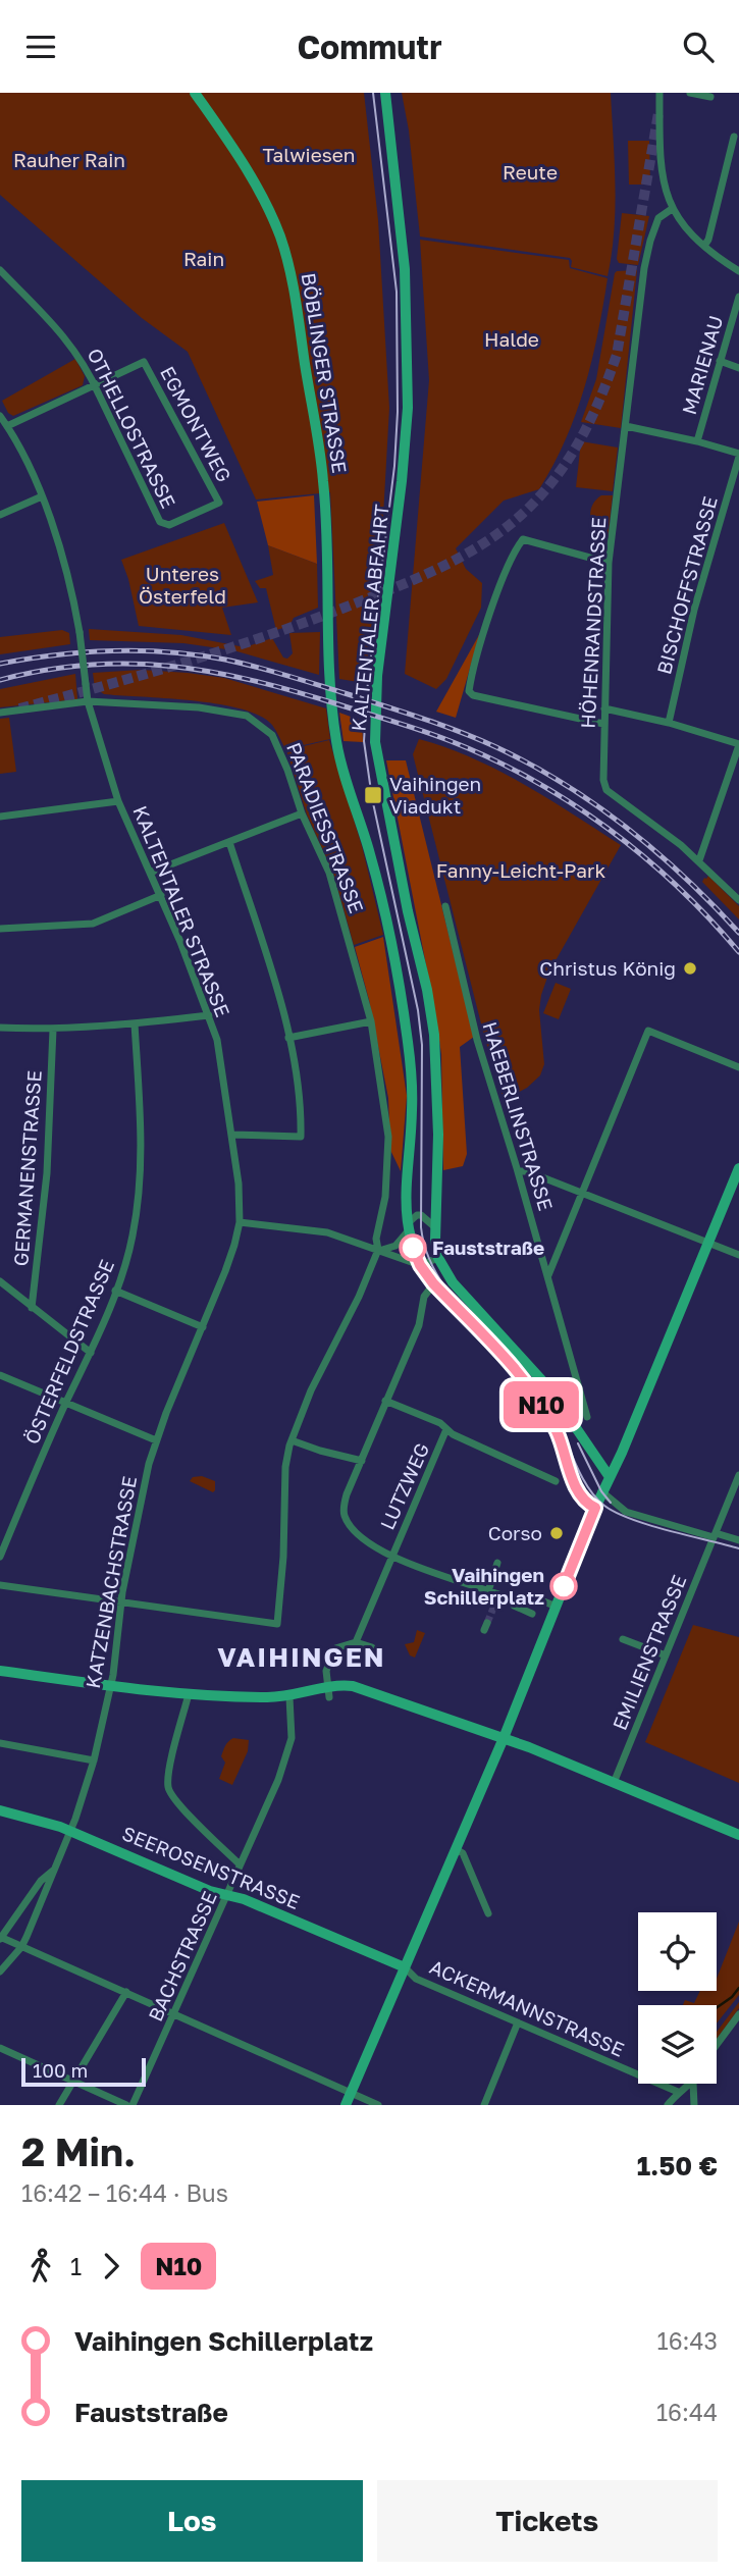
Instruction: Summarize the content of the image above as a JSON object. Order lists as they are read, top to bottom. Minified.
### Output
{"streets":{"main road":["BÖBLINGER STRASSE","KALTENTALER ABFAHRT","SEEROSENSTRASSE"],"street":["MARIENAU","EGMONTWEG","OTHELLOSTRASSE","BISCHOFFSTRASSE","HÖHENRANDSTRASSE","PARADIESSTRASSE","KALTENTALER STRASSE","HAEBERLINSTRASSE","GERMANENSTRASSE","ÖSTERFELDSTRASSE","LUTZWEG","KATZENBACHSTRASSE","EMILIENSTRASSE","BACHSTRASSE","ACKERMANNSTRASSE"]},"crossings":[["EGMONTWEG","OTHELLOSTRASSE"],["PARADIESSTRASSE","KALTENTALER STRASSE"],["KALTENTALER STRASSE","KATZENBACHSTRASSE"],["KATZENBACHSTRASSE","SEEROSENSTRASSE"],["SEEROSENSTRASSE","BACHSTRASSE"],["SEEROSENSTRASSE","ACKERMANNSTRASSE"]],"districts":["VAIHINGEN"],"parks":["Talwiesen","Rauher Rain","Reute","Rain","Halde","Unteres Österfeld","Fanny-Leicht-Park"],"places":{"transit":["Vaihingen Viadukt"],"other":["Christus König","Fauststraße","Corso","Vaihingen Schillerplatz"]},"lines":["bus line N10"],"scale_bar":"100 m","page":{"header":"Commutr","on_map":"N10","scale":"100 m","heading":["2 Min.","16:42 – 16:44 · Bus","1.50 €"],"legs":["1","N10"],"list":[{"name":"Vaihingen Schillerplatz","value":"16:43"},{"name":"Fauststraße","value":"16:44"}],"buttons":["Los","Tickets"]}}
